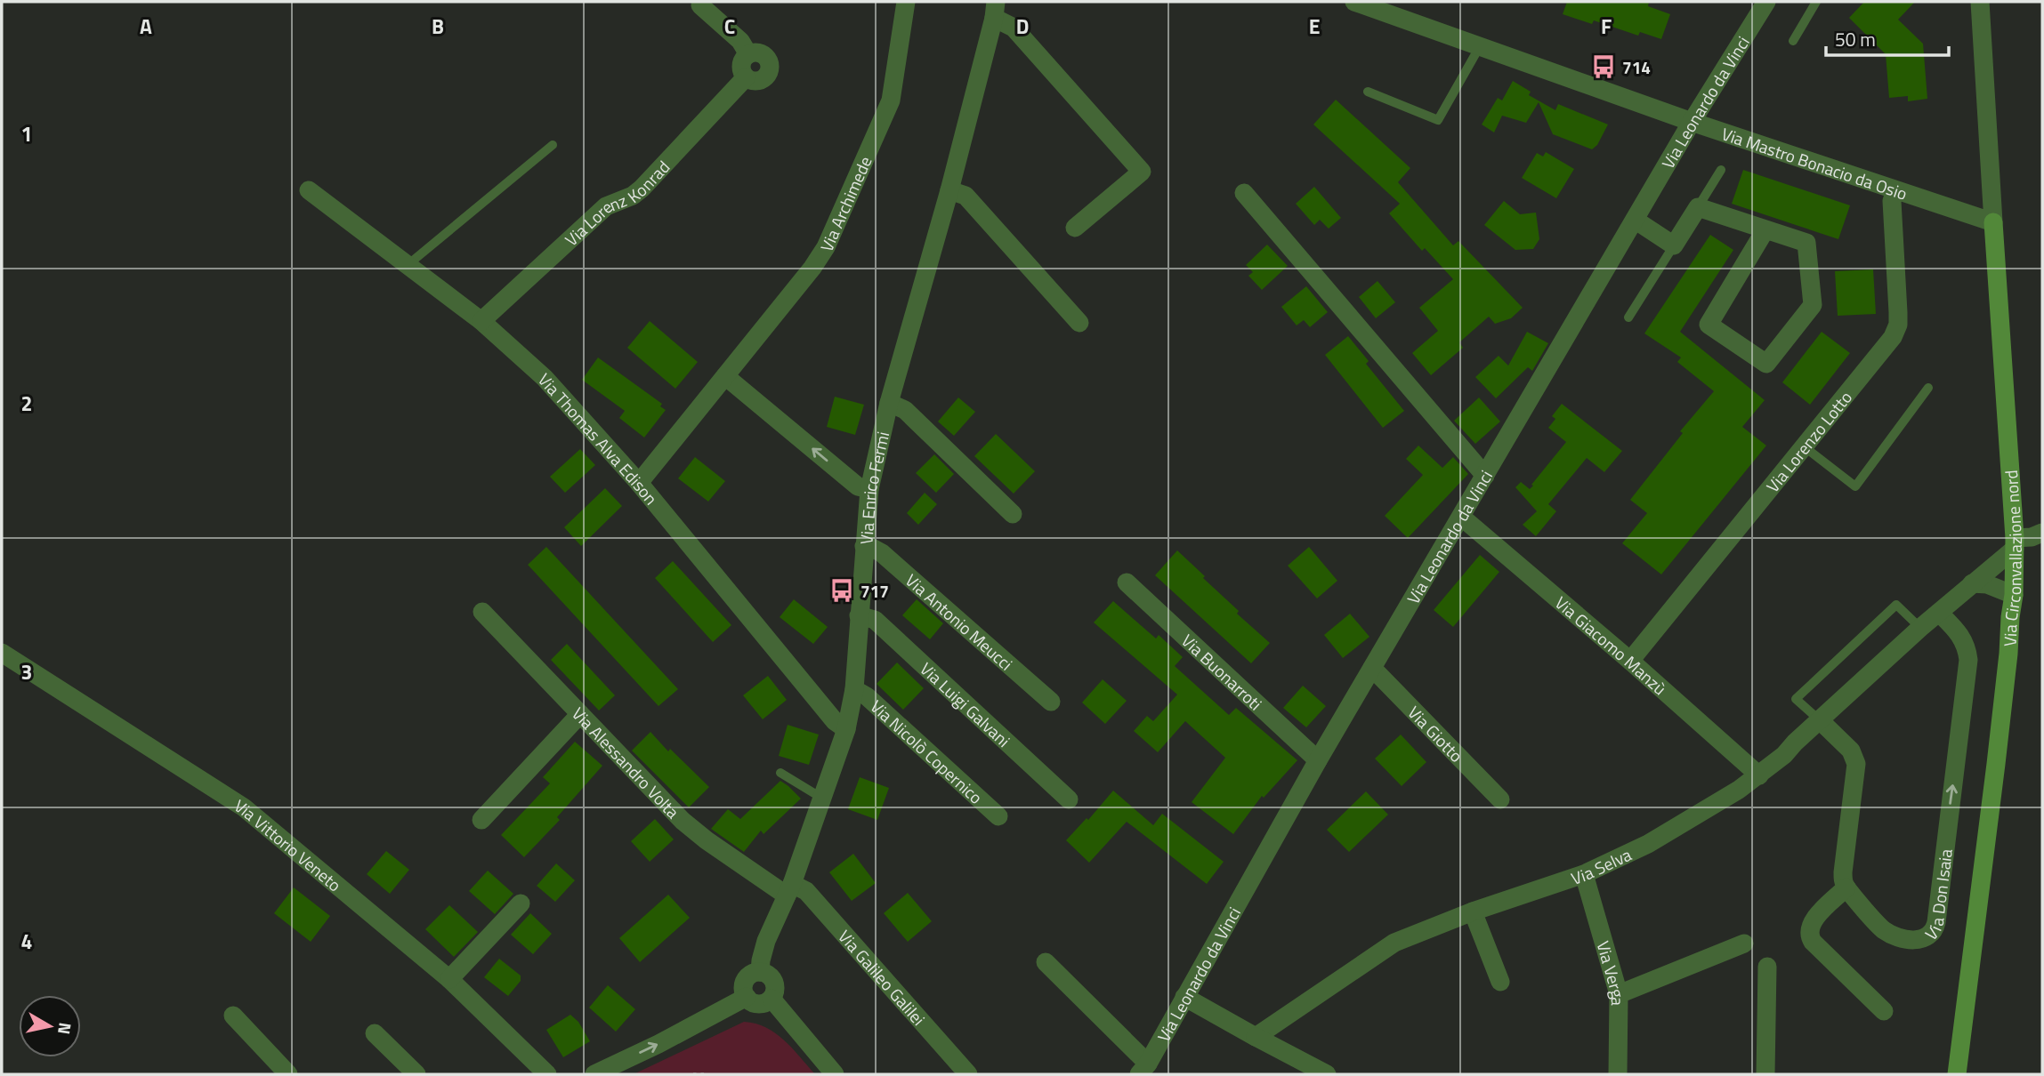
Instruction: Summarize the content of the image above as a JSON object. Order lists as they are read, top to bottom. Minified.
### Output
{"streets":{"street":["Via Leonardo da Vinci","Via Mastro Bonacio da Osio","Via Lorenz Konrad","Via Archimede","Via Thomas Alva Edison","Via Lorenzo Lotto","Via Enrico Fermi","Via Circonvallazione nord","Via Antonio Meucci","Via Giacomo Manzù","Via Buonarroti","Via Luigi Galvani","Via Giotto","Via Nicolò Copernico","Via Alessandro Volta","Via Vittorio Veneto","Via Selva","Via Don Isaia","Via Verga","Via Galileo Galilei"]},"crossings":[["Via Leonardo da Vinci","Via Mastro Bonacio da Osio"],["Via Leonardo da Vinci","Via Giacomo Manzù"],["Via Leonardo da Vinci","Via Buonarroti"],["Via Leonardo da Vinci","Via Giotto"],["Via Mastro Bonacio da Osio","Via Lorenzo Lotto"],["Via Mastro Bonacio da Osio","Via Circonvallazione nord"],["Via Lorenz Konrad","Via Thomas Alva Edison"],["Via Archimede","Via Thomas Alva Edison"],["Via Thomas Alva Edison","Via Enrico Fermi"],["Via Lorenzo Lotto","Via Giacomo Manzù"],["Via Enrico Fermi","Via Antonio Meucci"],["Via Enrico Fermi","Via Luigi Galvani"],["Via Enrico Fermi","Via Nicolò Copernico"],["Via Enrico Fermi","Via Alessandro Volta"],["Via Enrico Fermi","Via Galileo Galilei"],["Via Circonvallazione nord","Via Selva"],["Via Giacomo Manzù","Via Selva"],["Via Alessandro Volta","Via Galileo Galilei"],["Via Selva","Via Don Isaia"],["Via Selva","Via Verga"]],"places":{"bus stop":["714","717"]},"scale_bar":"50 m","north":"right","grid":{"columns":["A","B","C","D","E","F"],"rows":["1","2","3","4"]}}
